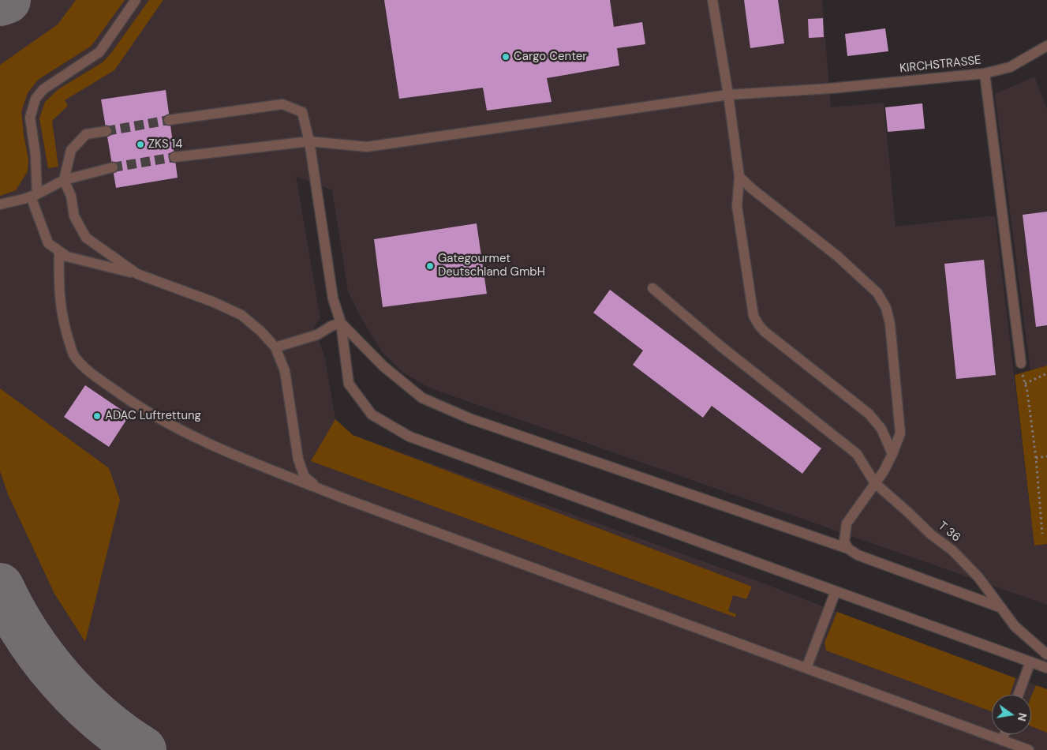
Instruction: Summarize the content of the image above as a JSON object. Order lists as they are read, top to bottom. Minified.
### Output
{"streets":{"street":["KIRCHSTRASSE","T 36"]},"places":["Cargo Center","ZKS 14","Gategourmet Deutschland GmbH","ADAC Luftrettung"],"north":"right"}
